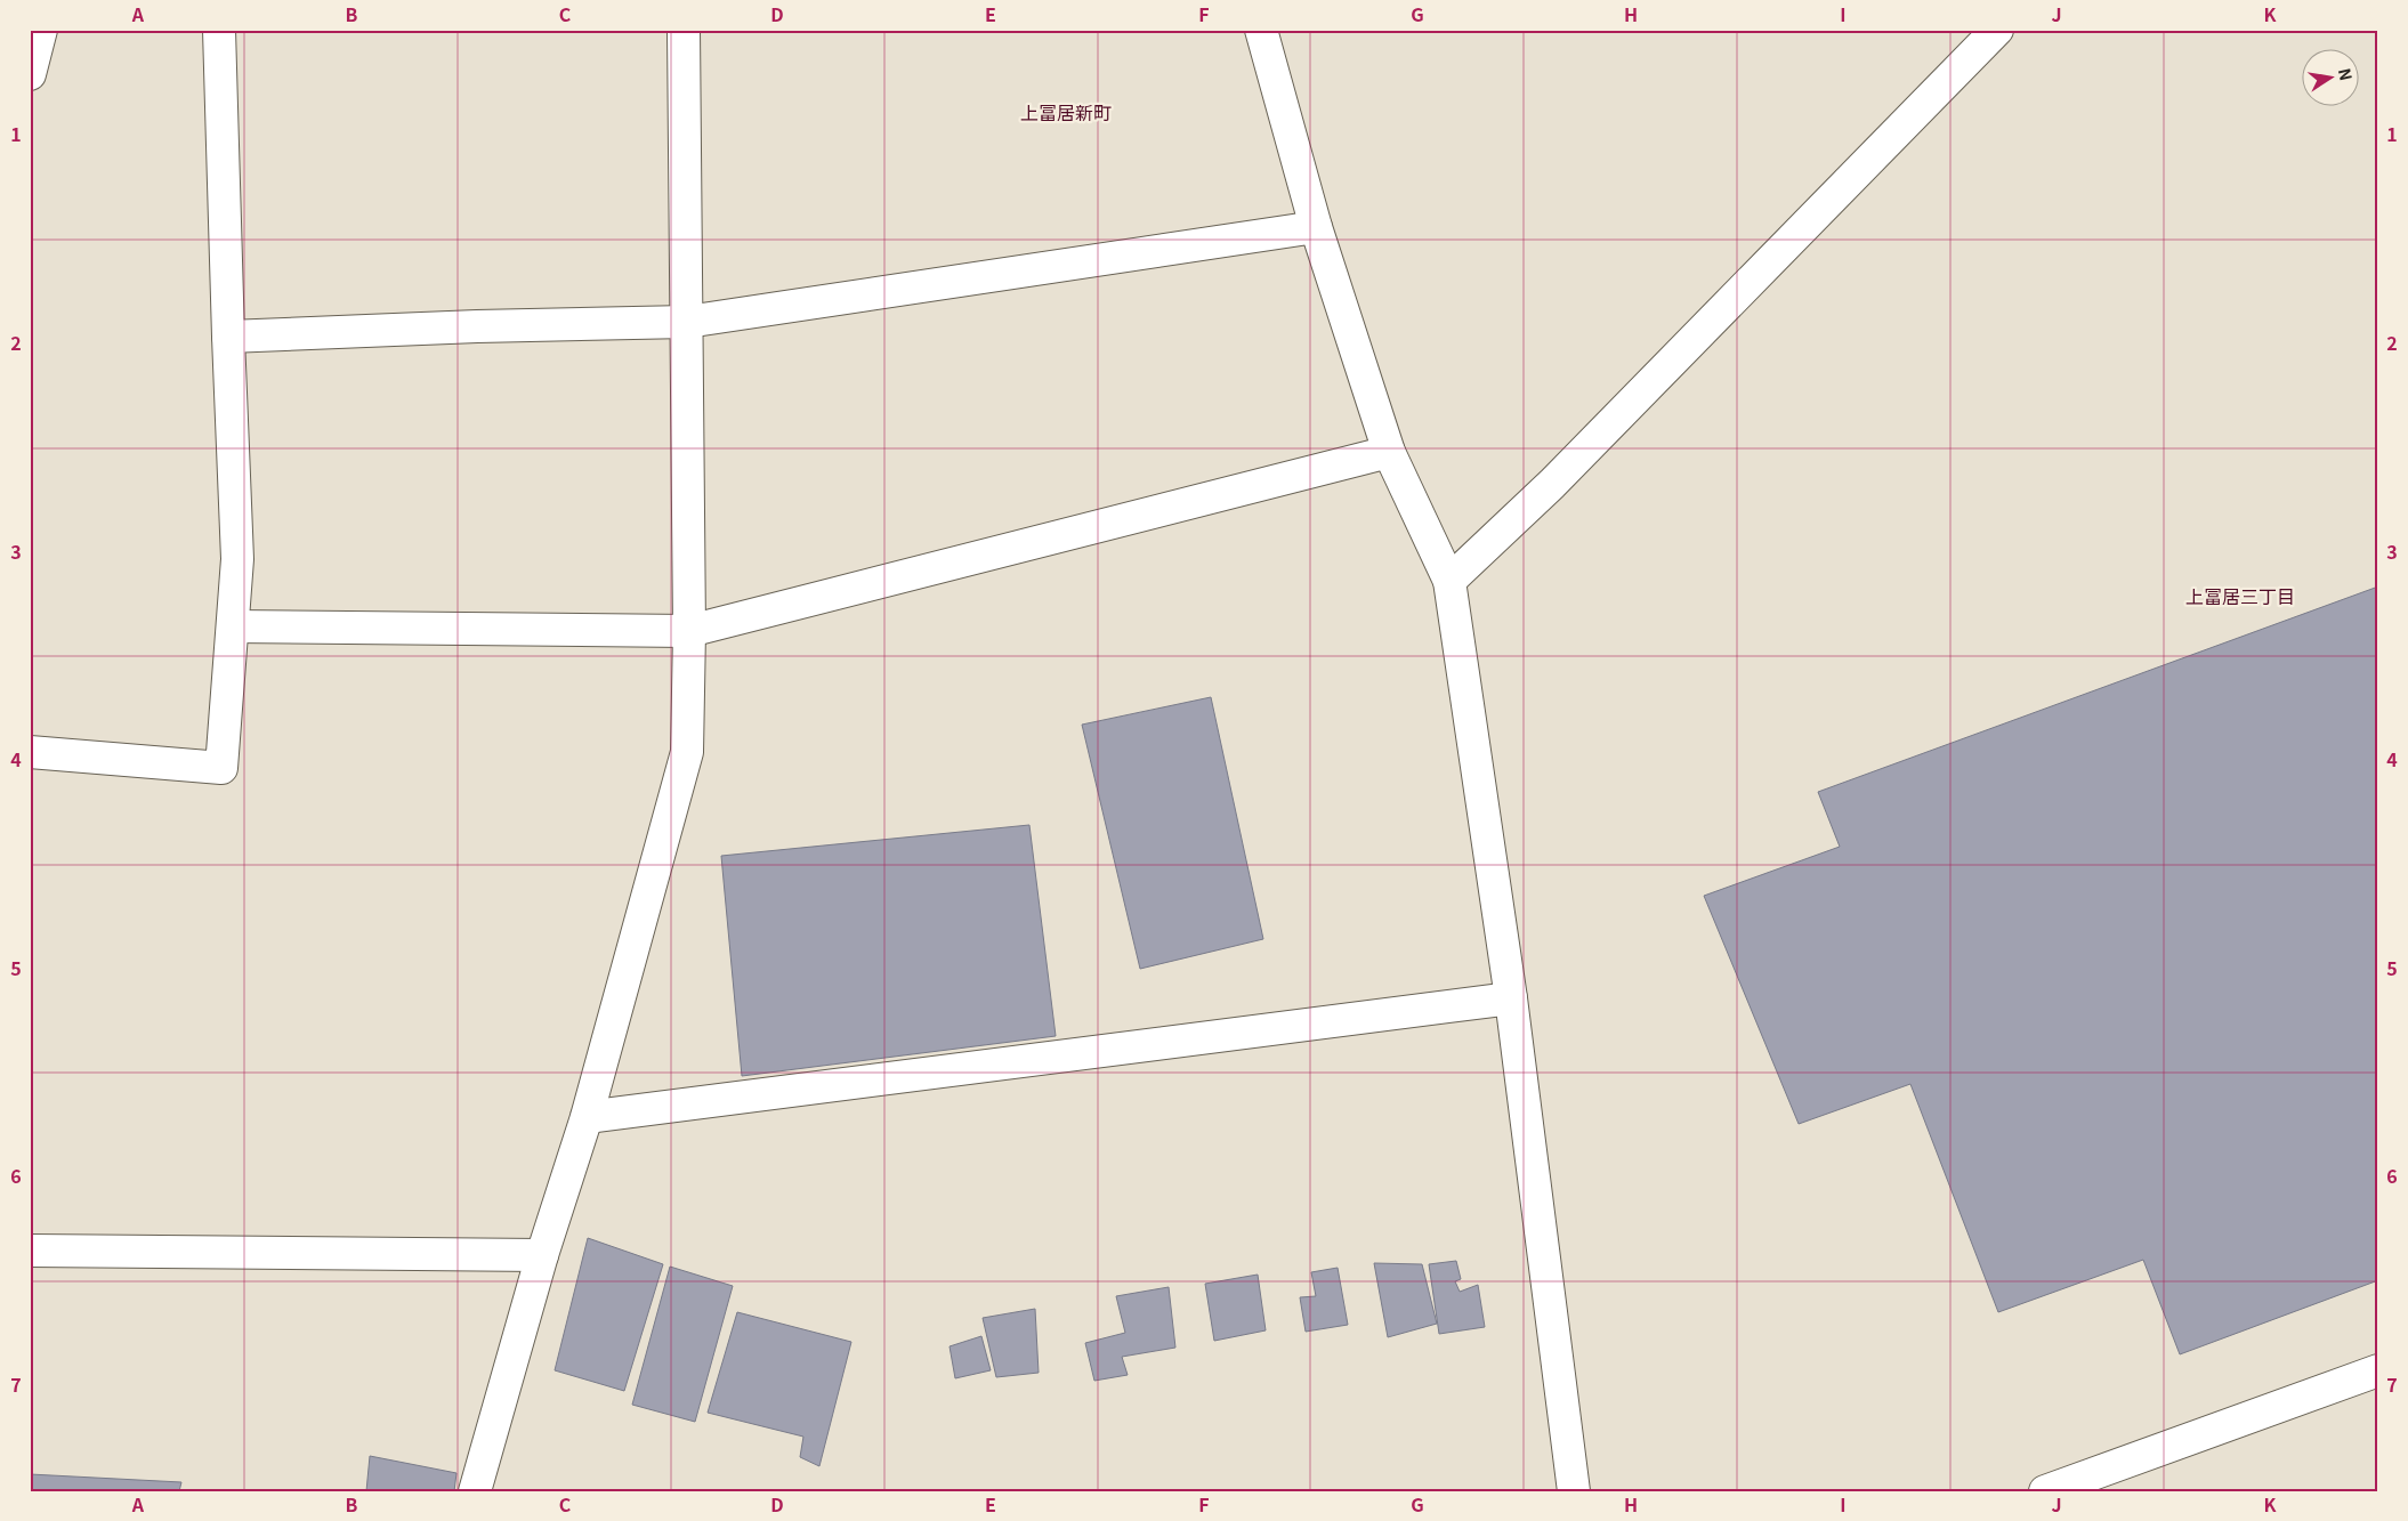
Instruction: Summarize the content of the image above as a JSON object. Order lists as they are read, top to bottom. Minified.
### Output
{"districts":["上冨居新町","上冨居三丁目"],"north":"right","grid":{"columns":["A","B","C","D","E","F","G","H","I","J","K"],"rows":["1","2","3","4","5","6","7"]}}
